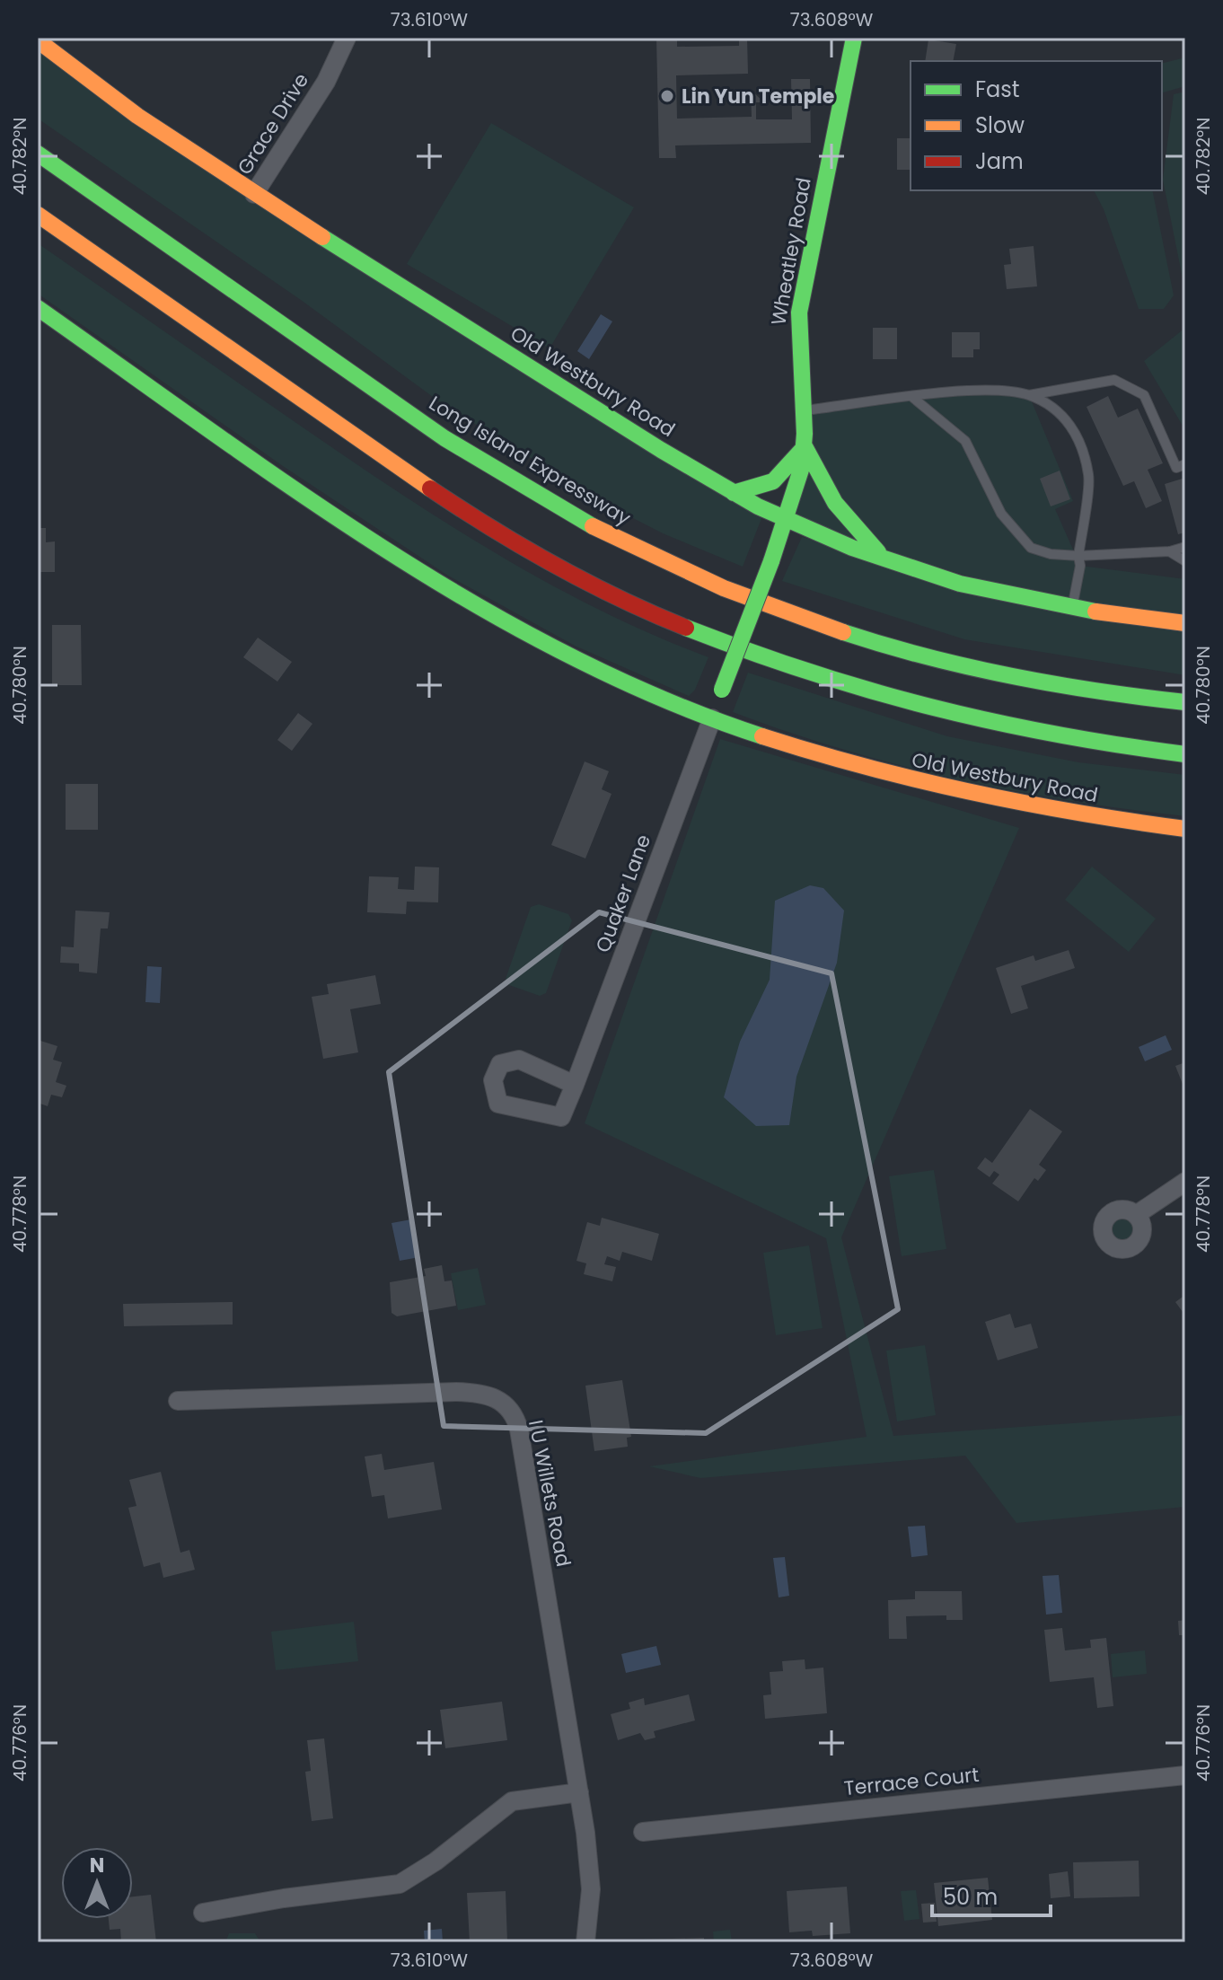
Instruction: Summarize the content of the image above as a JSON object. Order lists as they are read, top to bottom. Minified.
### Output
{"streets":{"main road":["Wheatley Road","Old Westbury Road","Long Island Expressway"],"street":["Grace Drive","Quaker Lane","I U Willets Road","Terrace Court"]},"crossings":[["Grace Drive","Old Westbury Road"],["Wheatley Road","Old Westbury Road"],["Wheatley Road","Quaker Lane"],["Old Westbury Road","Quaker Lane"]],"places":["Lin Yun Temple"],"legend":["Fast","Slow","Jam"],"scale_bar":"50 m","north":"top","coordinates":["73.610°W","73.608°W","40.782°N","40.780°N","40.778°N","40.776°N"]}
